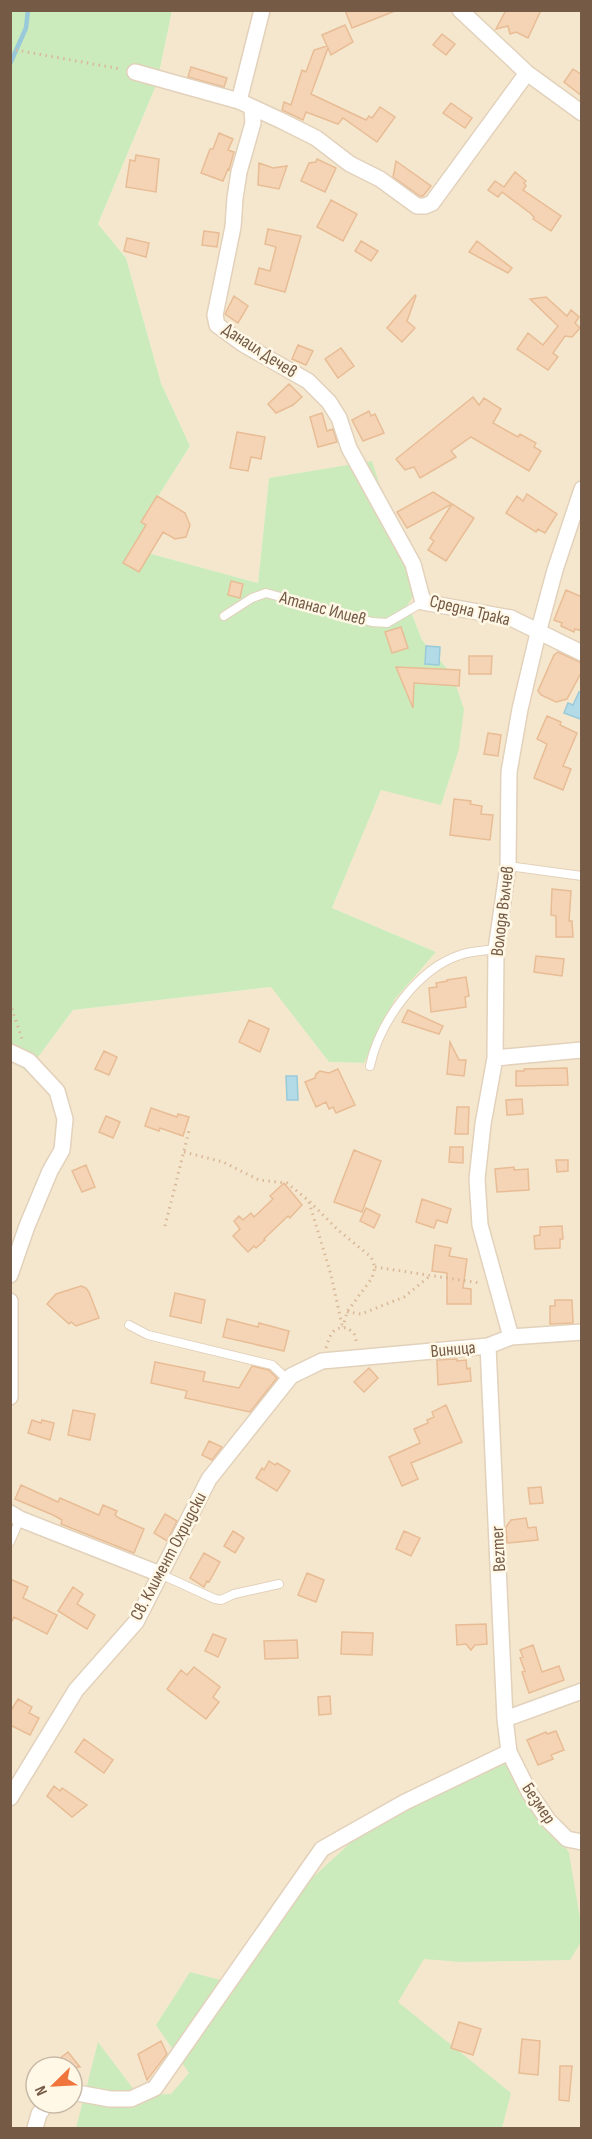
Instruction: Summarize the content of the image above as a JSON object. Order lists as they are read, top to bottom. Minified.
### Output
{"streets":{"street":["Данаил Дечев","Средна Трака","Володя Вълчев","Виница","Bezmer","Св. Климент Охридски","Безмер"],"lane":["Атанас Илиев"]},"crossings":[["Данаил Дечев","Средна Трака"],["Атанас Илиев","Средна Трака"],["Средна Трака","Володя Вълчев"],["Володя Вълчев","Виница"],["Виница","Bezmer"],["Виница","Св. Климент Охридски"],["Bezmer","Безмер"]],"north":"bottom left"}
